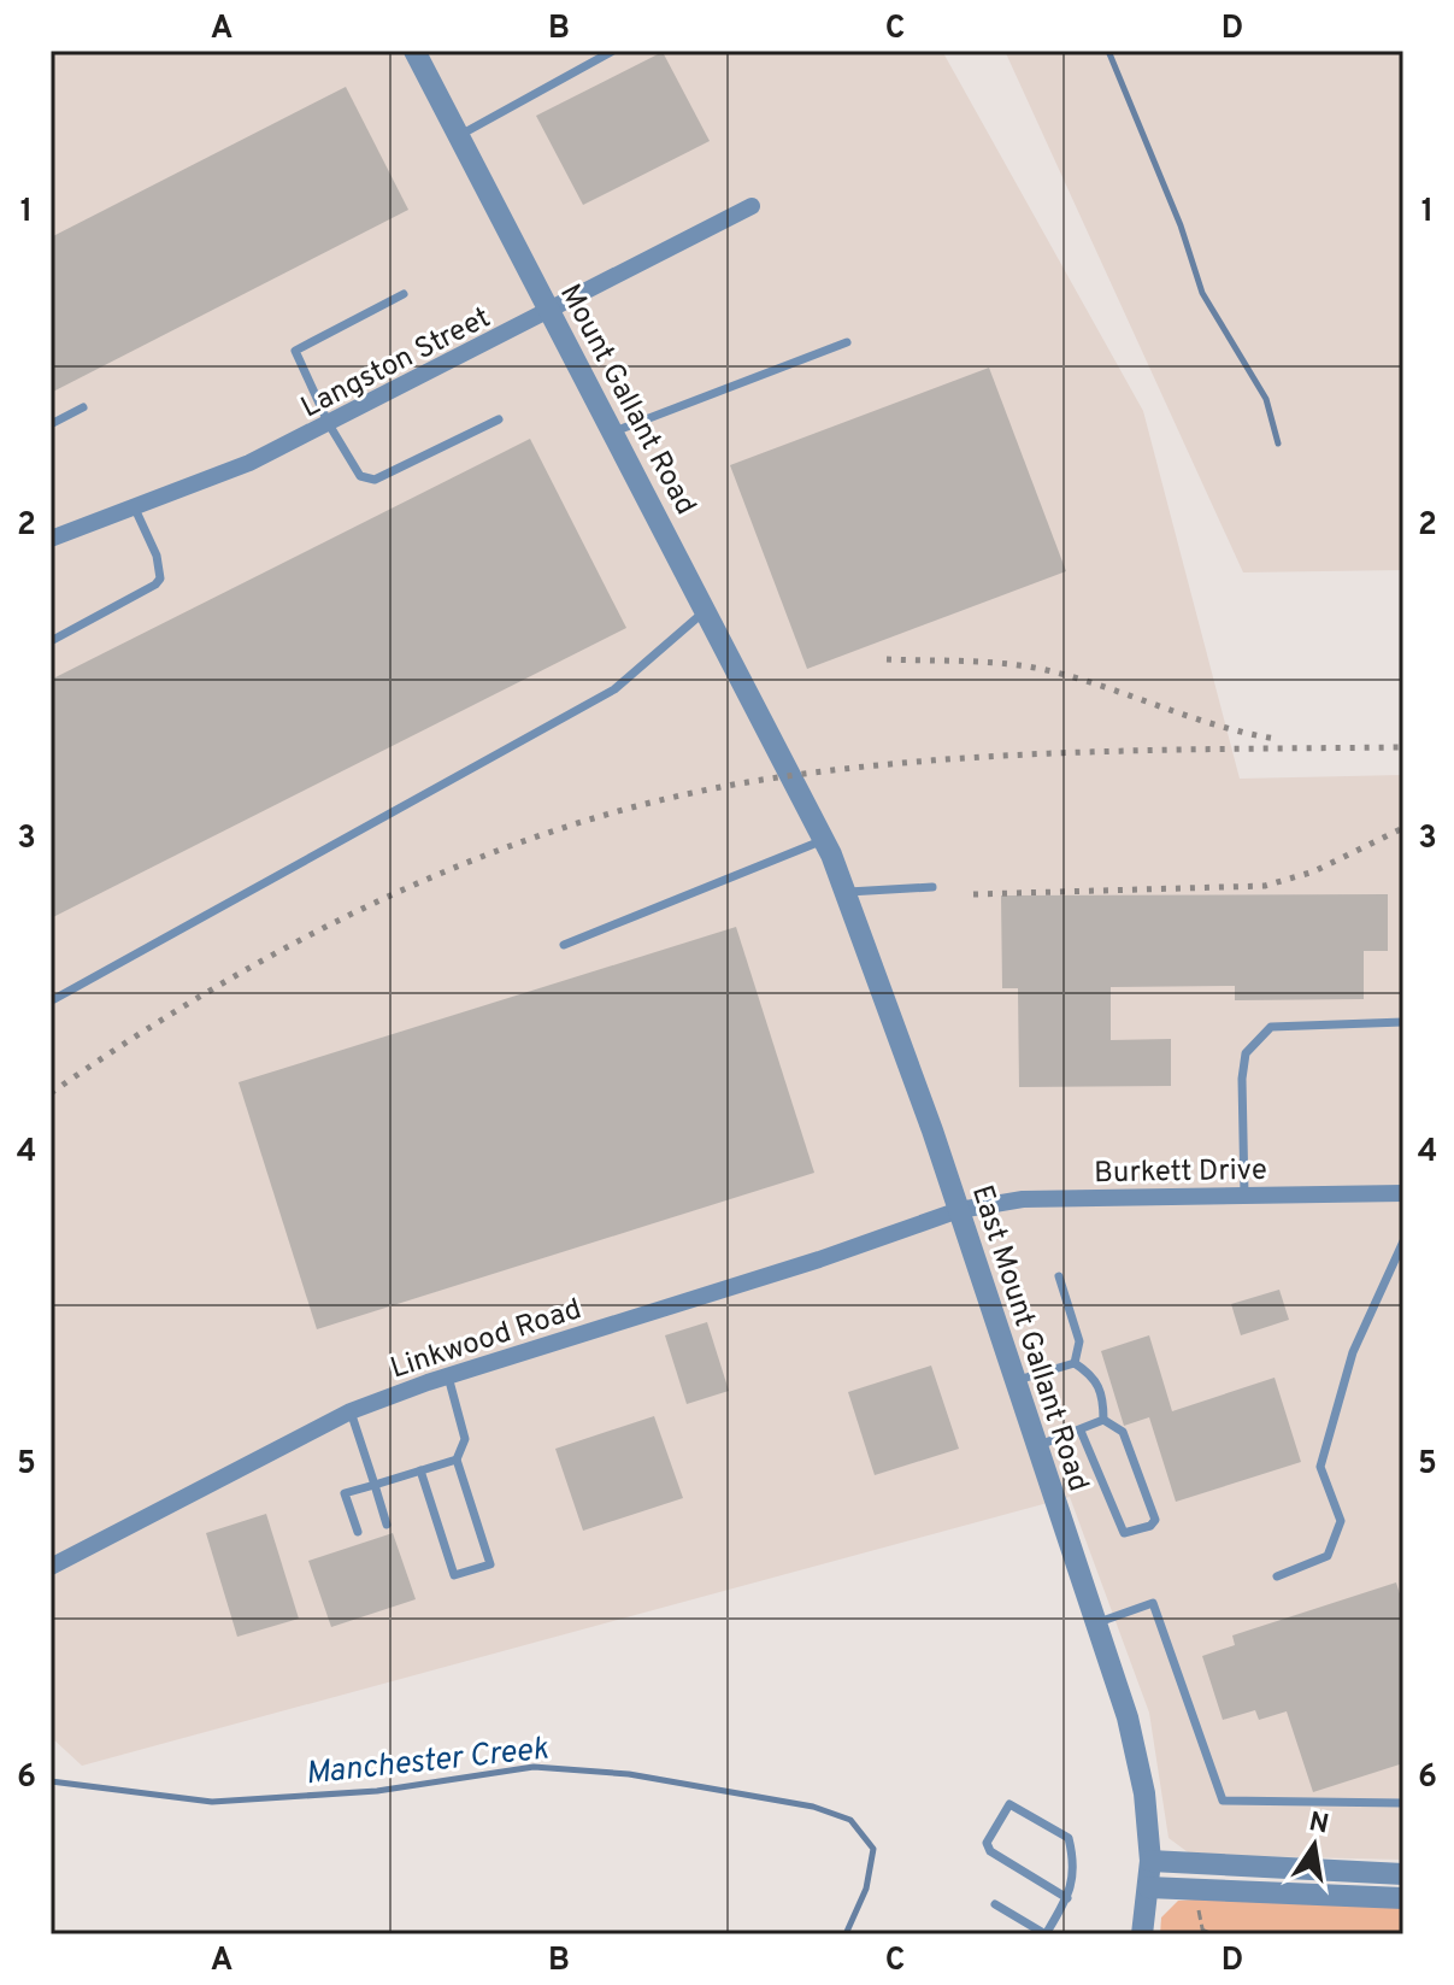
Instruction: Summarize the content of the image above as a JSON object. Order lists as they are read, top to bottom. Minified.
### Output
{"streets":{"street":["Langston Street","Mount Gallant Road","Burkett Drive","Linkwood Road","East Mount Gallant Road"]},"crossings":[["Langston Street","Mount Gallant Road"],["Mount Gallant Road","East Mount Gallant Road"],["Burkett Drive","Linkwood Road"],["Burkett Drive","East Mount Gallant Road"],["Linkwood Road","East Mount Gallant Road"]],"water":["Manchester Creek"],"north":"top","grid":{"columns":["A","B","C","D"],"rows":["1","2","3","4","5","6"]}}
